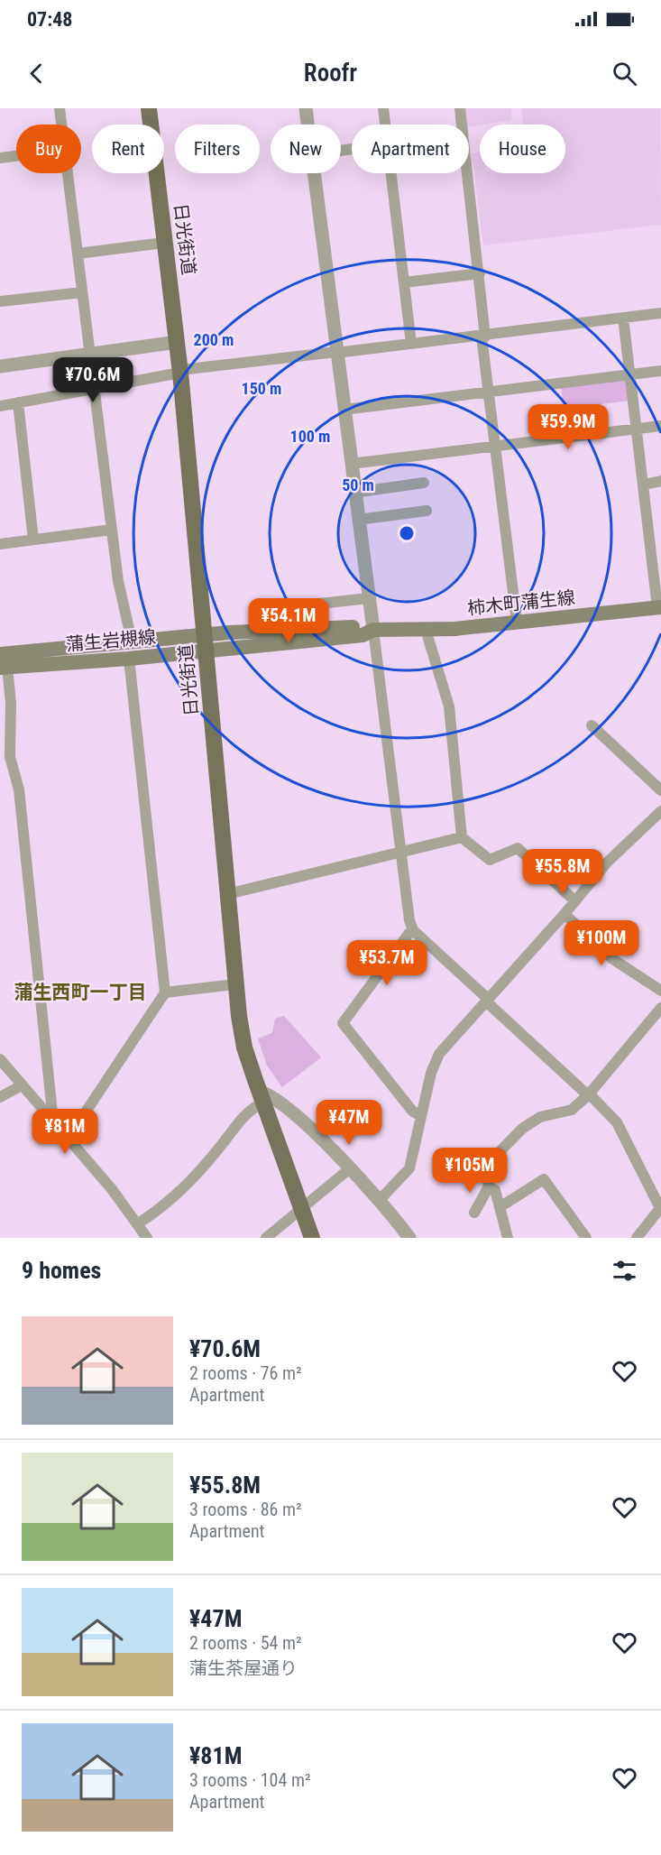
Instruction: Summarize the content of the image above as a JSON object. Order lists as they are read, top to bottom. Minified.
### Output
{"streets":{"main road":["日光街道","柿木町蒲生線","蒲生岩槻線"]},"crossings":[["日光街道","柿木町蒲生線"],["日光街道","蒲生岩槻線"],["柿木町蒲生線","蒲生岩槻線"]],"districts":["蒲生西町一丁目"],"page":{"status":"07:48","header":"Roofr","chip":["Buy","Rent","Filters","New","Apartment","House"],"price":["¥70.6M","¥59.9M","¥54.1M","¥55.8M","¥100M","¥53.7M","¥47M","¥81M","¥105M"],"heading":"9 homes","list":[{"name":"¥70.6M","note":"2 rooms · 76 m² · Apartment"},{"name":"¥55.8M","note":"3 rooms · 86 m² · Apartment"},{"name":"¥47M","note":"2 rooms · 54 m² · 蒲生茶屋通り"},{"name":"¥81M","note":"3 rooms · 104 m² · Apartment"}]},"rings":["200 m","150 m","100 m","50 m"]}
